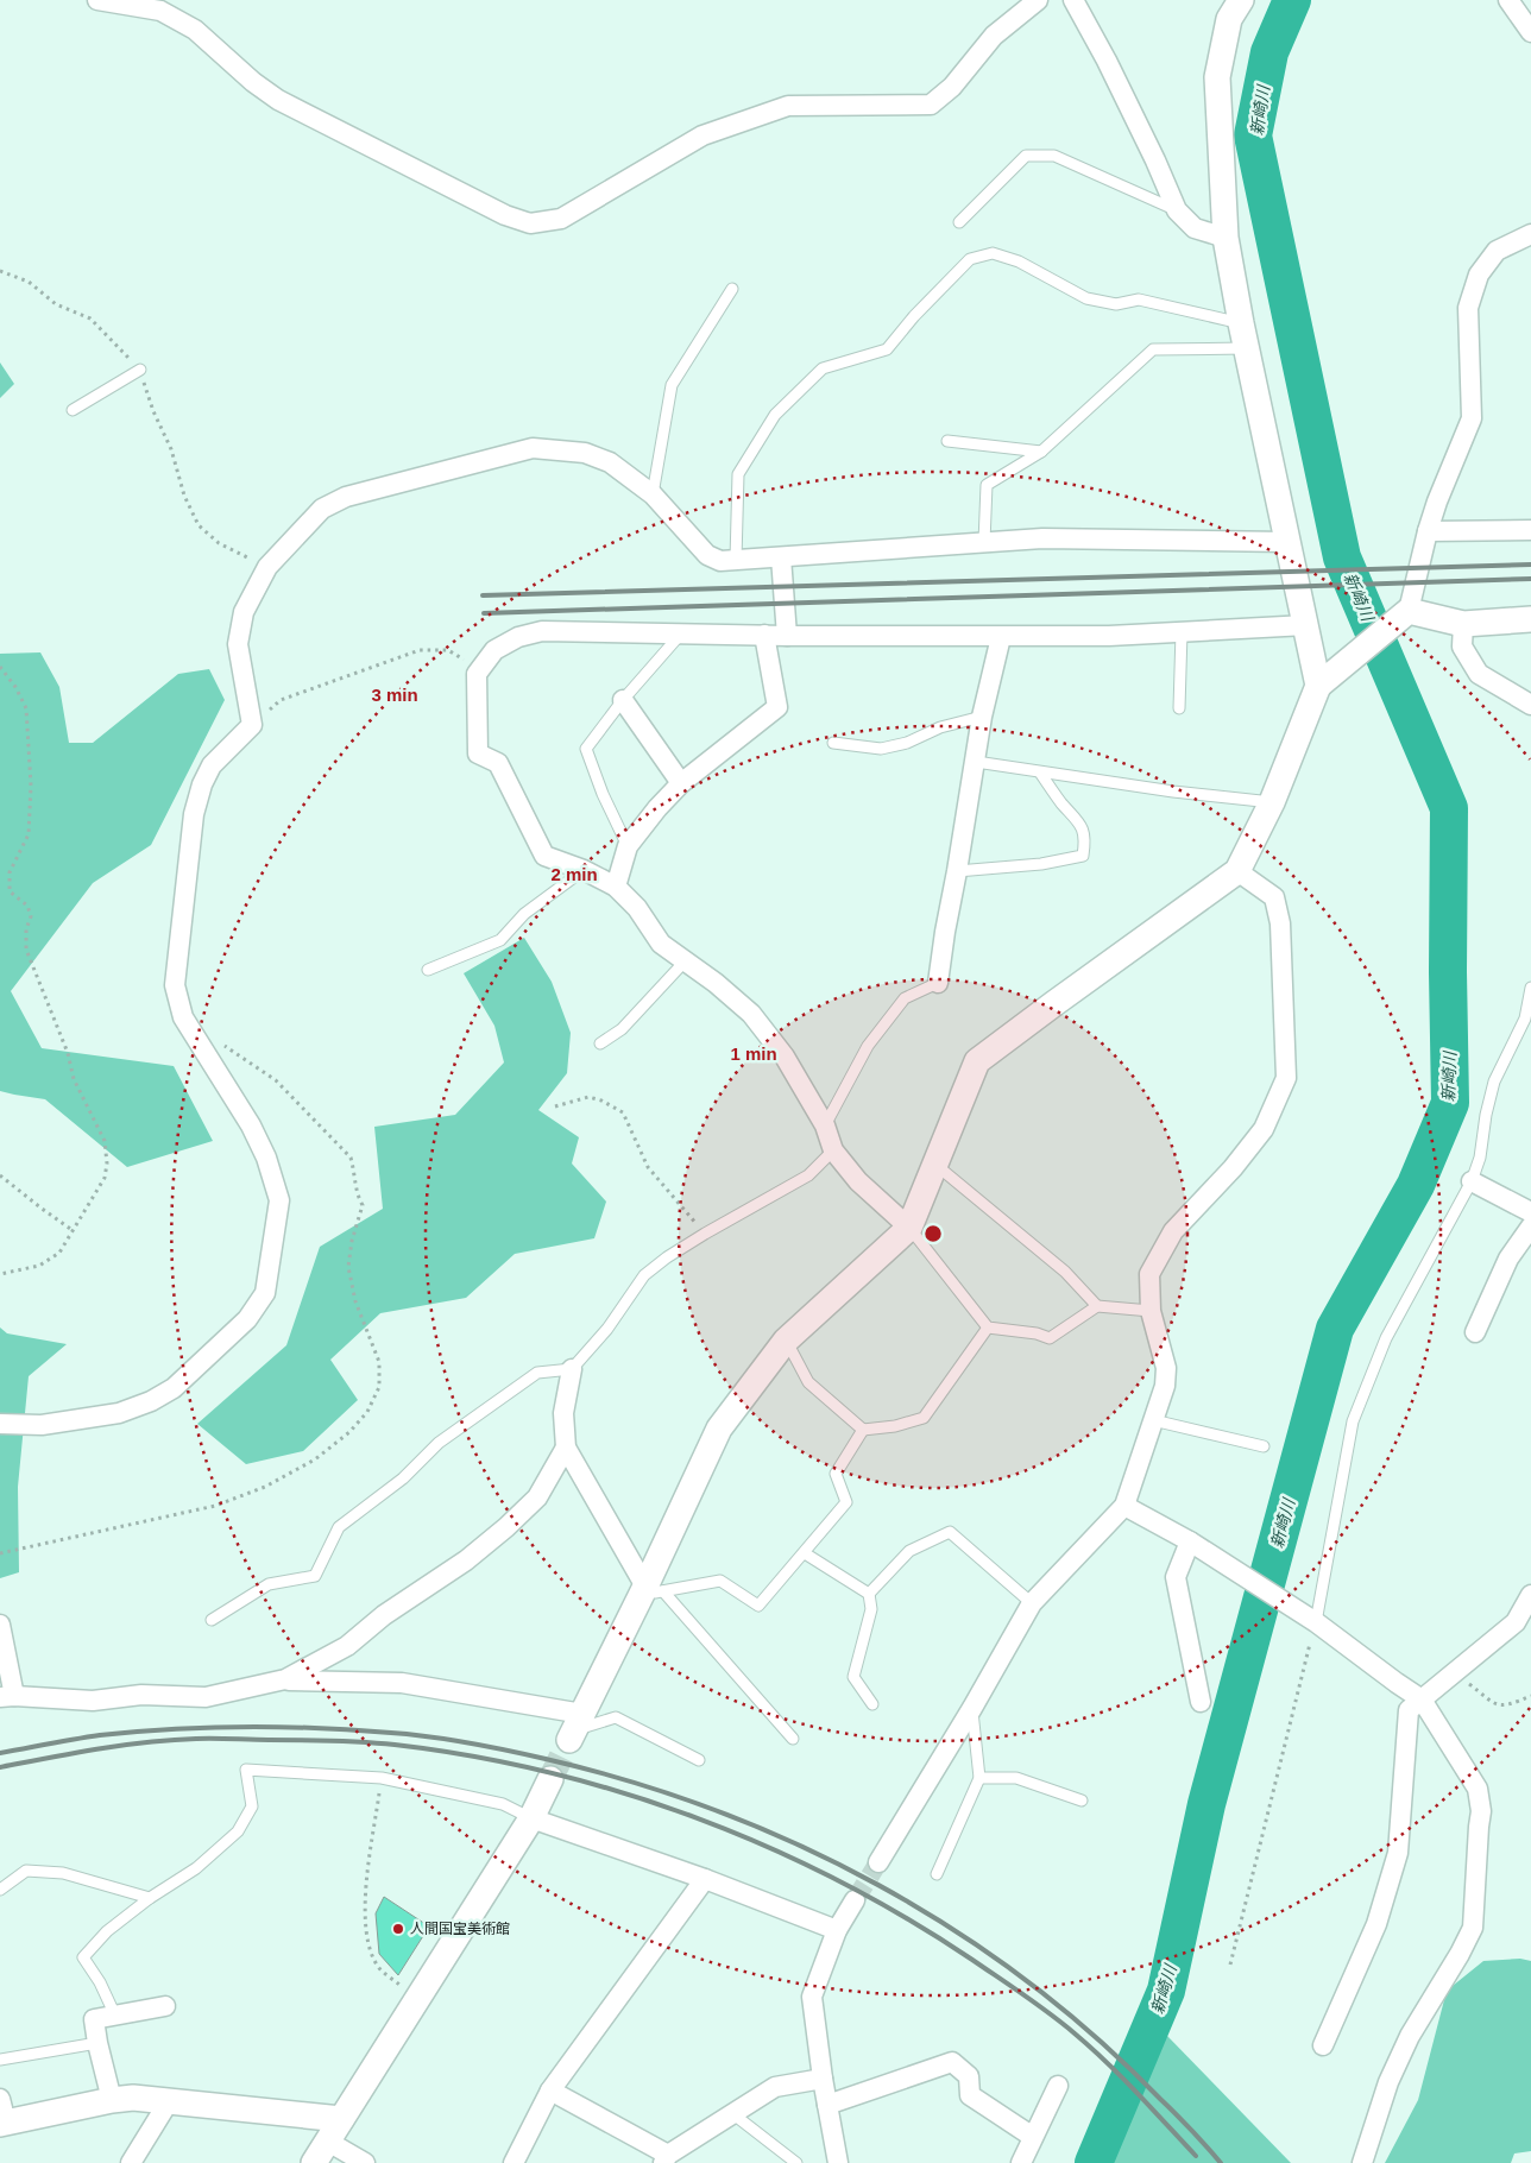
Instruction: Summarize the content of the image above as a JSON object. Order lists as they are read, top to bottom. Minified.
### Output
{"water":["新崎川"],"places":["人間国宝美術館"],"rings":["3 min","2 min","1 min"]}
